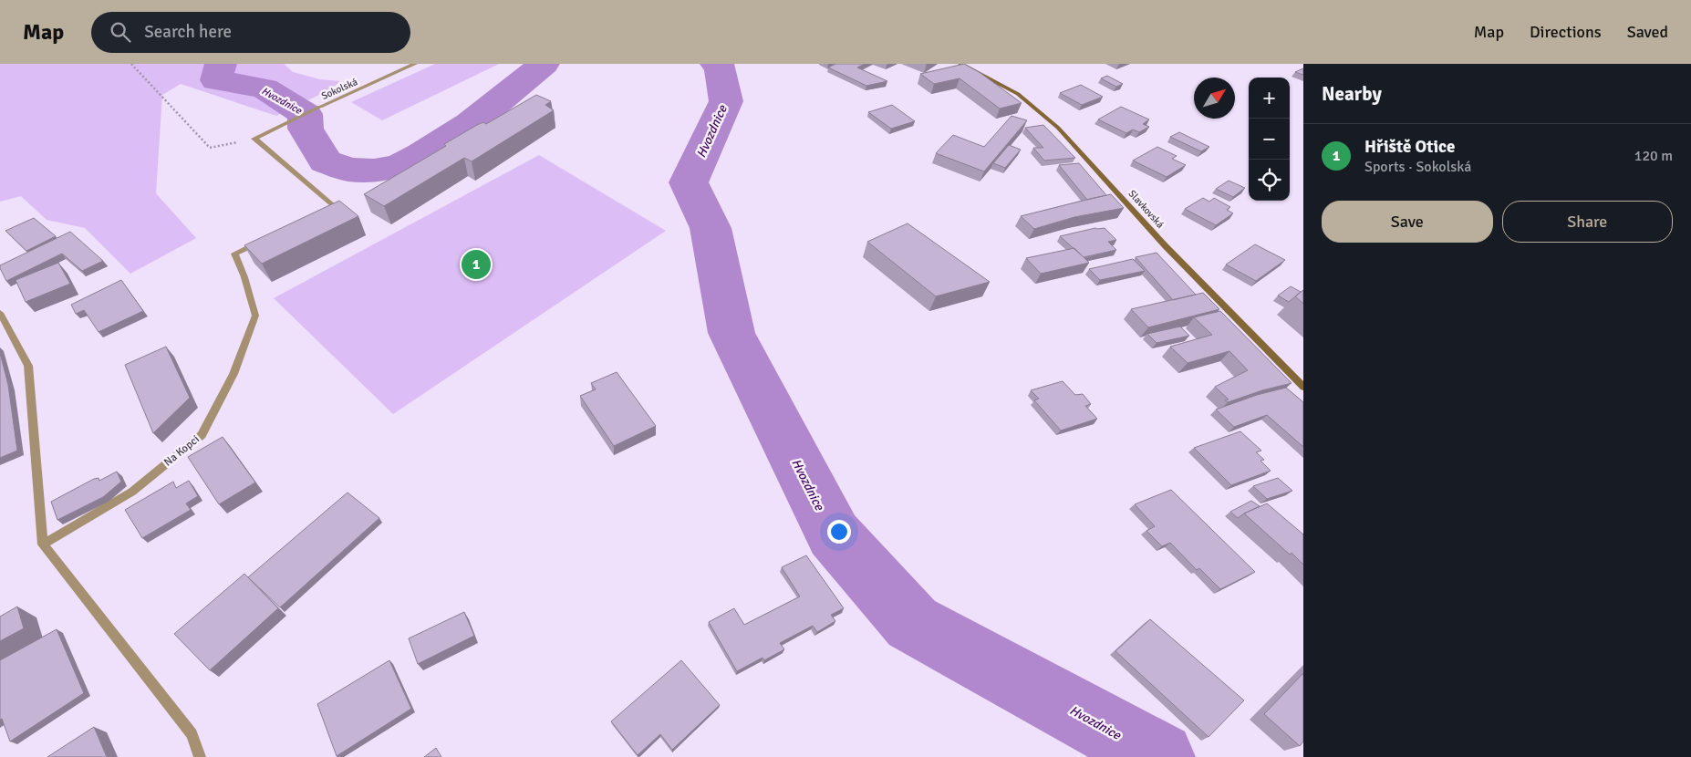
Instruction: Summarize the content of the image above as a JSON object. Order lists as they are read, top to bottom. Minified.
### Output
{"streets":{"main road":["Slavkovská"],"street":["Sokolská","Na Kopci"]},"water":["Hvozdnice"],"north":"top right","page":{"header":"Map","search":"Search here","nav":["Map","Directions","Saved"],"heading":"Nearby","map_buttons":["+","−"],"list":[{"mark":"1","name":"Hřiště Otice","note":"Sports · Sokolská","value":"120 m"}],"buttons":["Save","Share"],"pins":"1"}}
